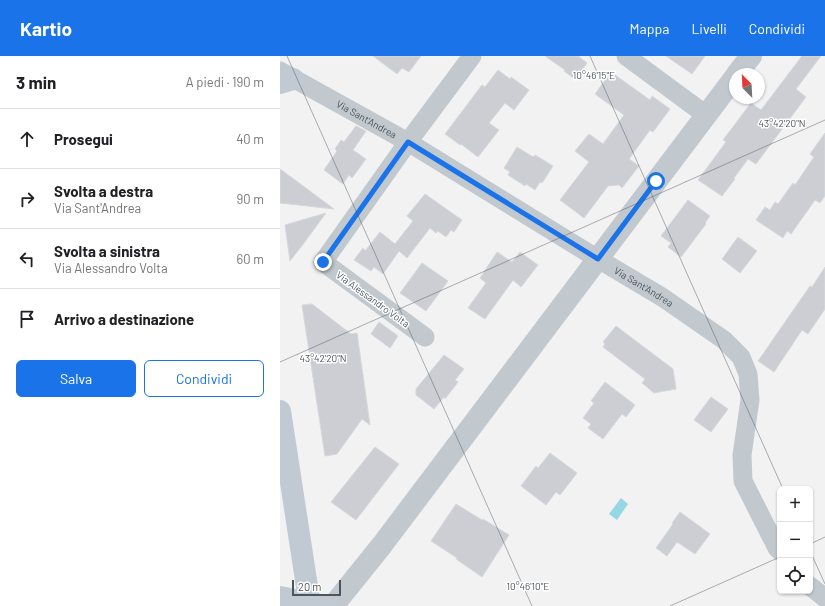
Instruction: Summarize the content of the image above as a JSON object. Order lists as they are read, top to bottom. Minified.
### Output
{"streets":{"street":["Via Sant'Andrea","Via Alessandro Volta"]},"crossings":[["Via Sant'Andrea","Via Alessandro Volta"]],"scale_bar":"20 m","north":"top left","page":{"header":"Kartio","nav":["Mappa","Livelli","Condividi"],"heading":["3 min","A piedi · 190 m"],"list":[["Prosegui","40 m"],["Svolta a destra","Via Sant'Andrea","90 m"],["Svolta a sinistra","Via Alessandro Volta","60 m"],"Arrivo a destinazione"],"buttons":["Salva","Condividi"],"map_buttons":["+","−"],"scale":"20 m"},"coordinates":["10°46'15\"E","43°42'20\"N","10°46'10\"E"]}
